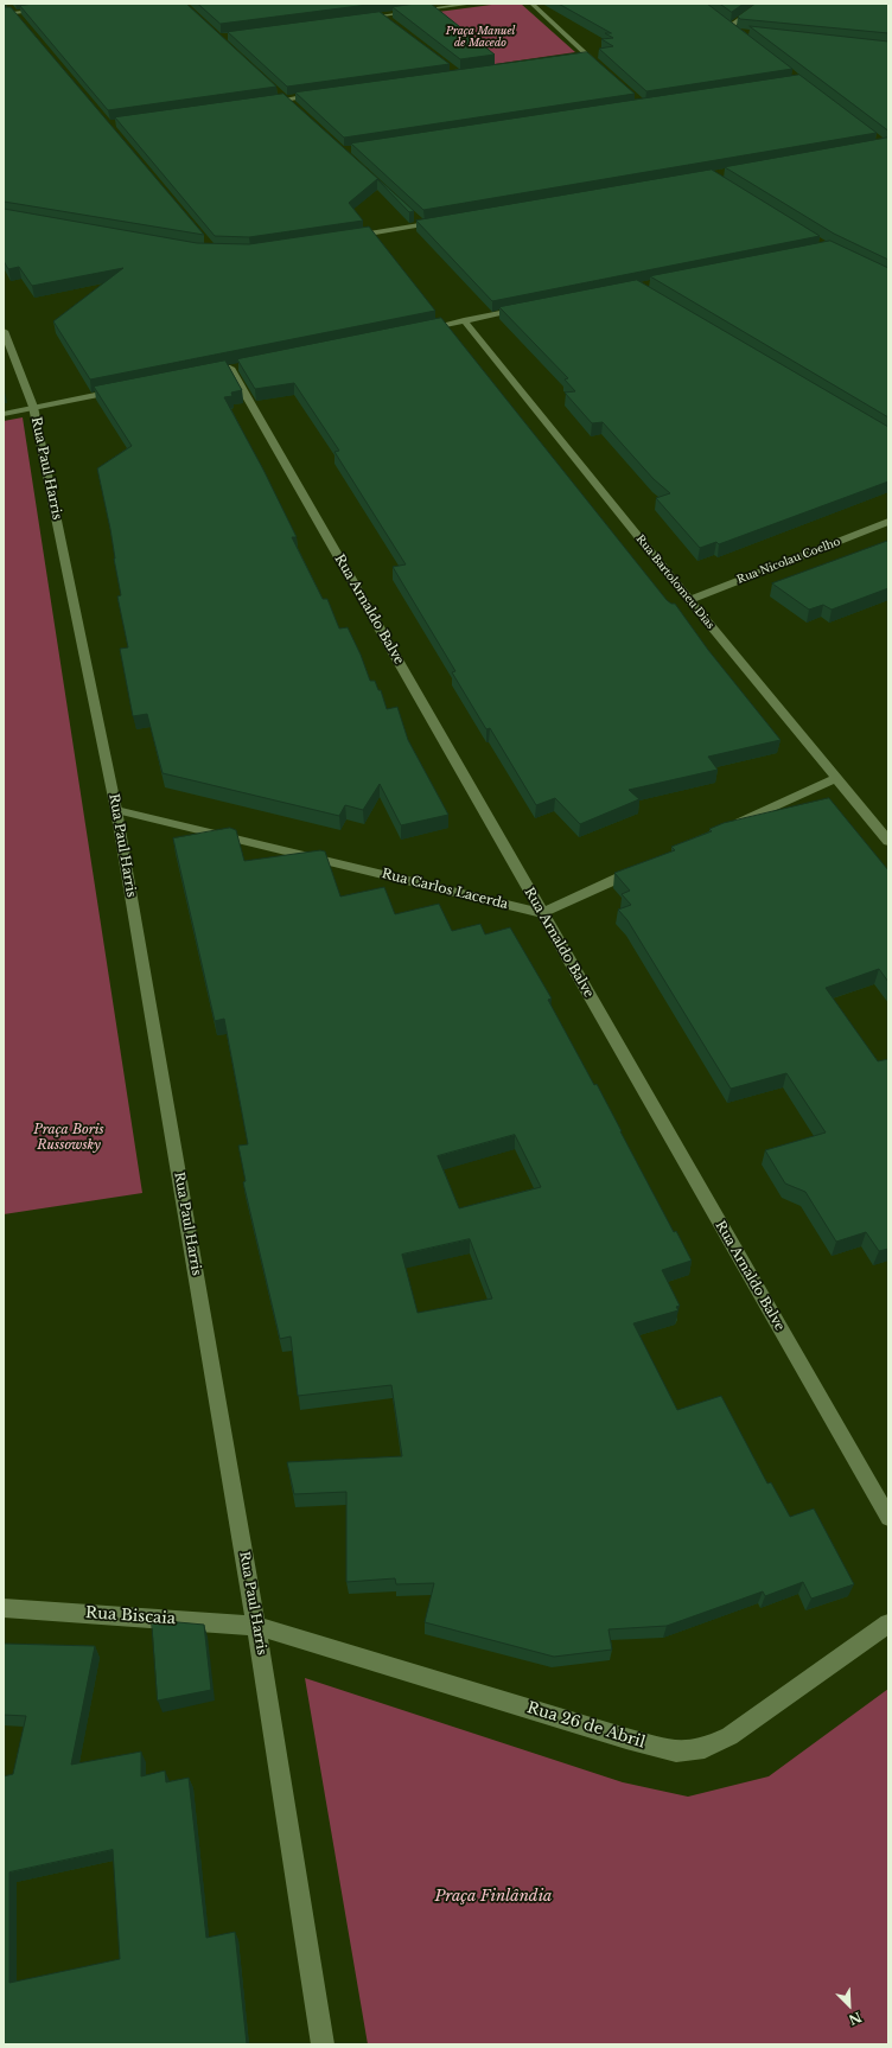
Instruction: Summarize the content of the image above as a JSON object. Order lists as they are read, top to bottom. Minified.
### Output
{"streets":{"street":["Rua Paul Harris","Rua Nicolau Coelho","Rua Bartolomeu Dias","Rua Arnaldo Balve","Rua Carlos Lacerda","Rua Biscaia","Rua 26 de Abril"]},"crossings":[["Rua Paul Harris","Rua Carlos Lacerda"],["Rua Paul Harris","Rua Biscaia"],["Rua Paul Harris","Rua 26 de Abril"],["Rua Nicolau Coelho","Rua Bartolomeu Dias"],["Rua Arnaldo Balve","Rua Carlos Lacerda"],["Rua Biscaia","Rua 26 de Abril"]],"parks":["Praça Manuel de Macedo","Praça Boris Russowsky","Praça Finlândia"],"north":"bottom right"}
